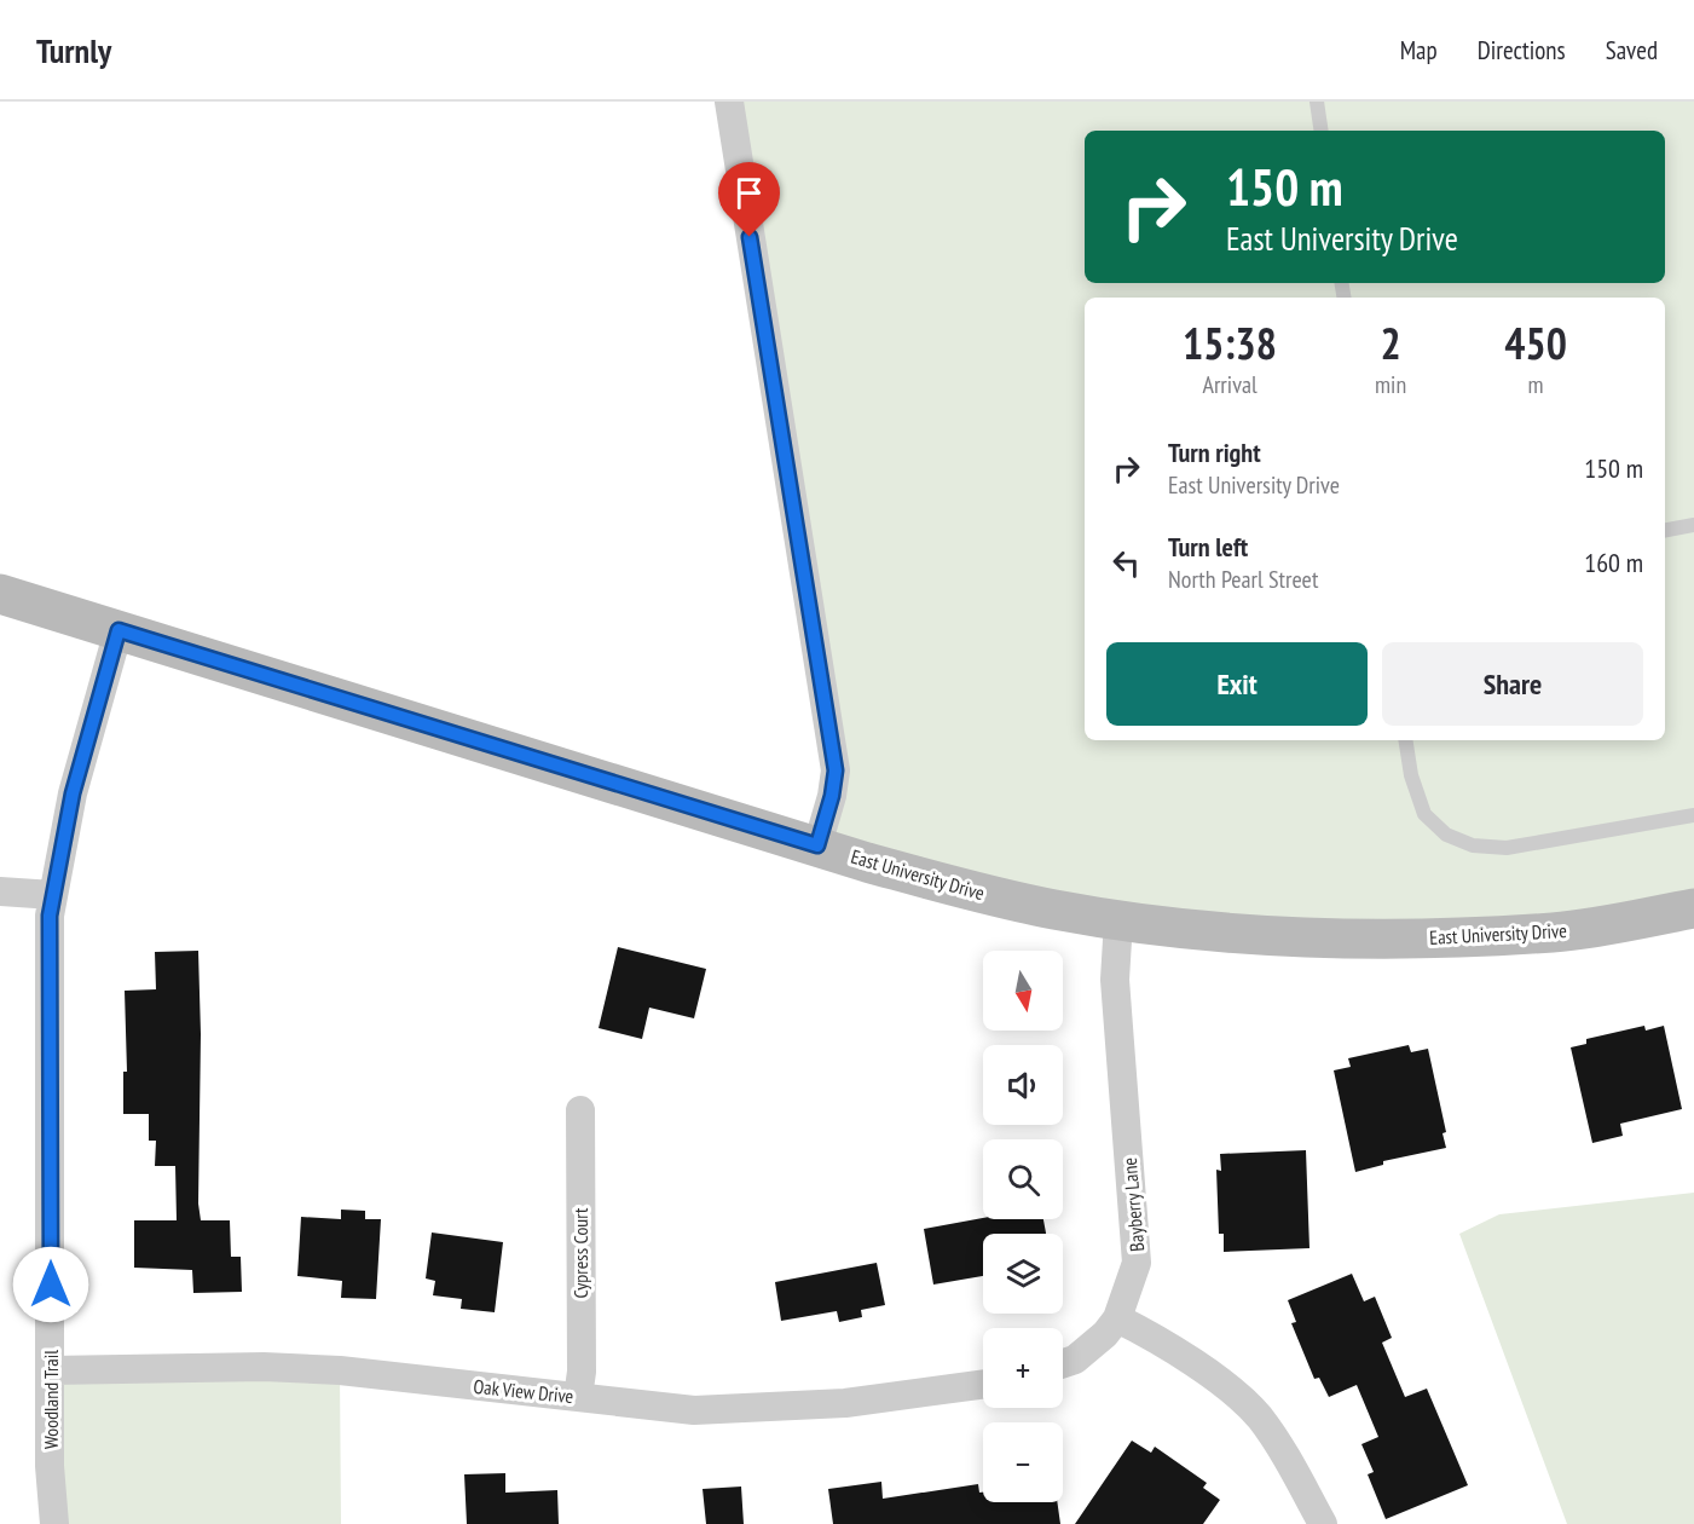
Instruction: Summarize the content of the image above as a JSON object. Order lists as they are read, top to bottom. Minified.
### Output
{"streets":{"main road":["East University Drive"],"street":["Bayberry Lane","Cypress Court","Oak View Drive","Woodland Trail"]},"crossings":[["East University Drive","Bayberry Lane"],["East University Drive","Woodland Trail"],["Cypress Court","Oak View Drive"],["Oak View Drive","Woodland Trail"]],"north":"bottom","page":{"header":"Turnly","nav":["Map","Directions","Saved"],"turn":["150 m","East University Drive"],"eta":["15:38","Arrival","2","min","450","m"],"list":[{"name":"Turn right","note":"East University Drive","value":"150 m"},{"name":"Turn left","note":"North Pearl Street","value":"160 m"}],"buttons":["Exit","Share"],"map_buttons":["+","−"]}}
